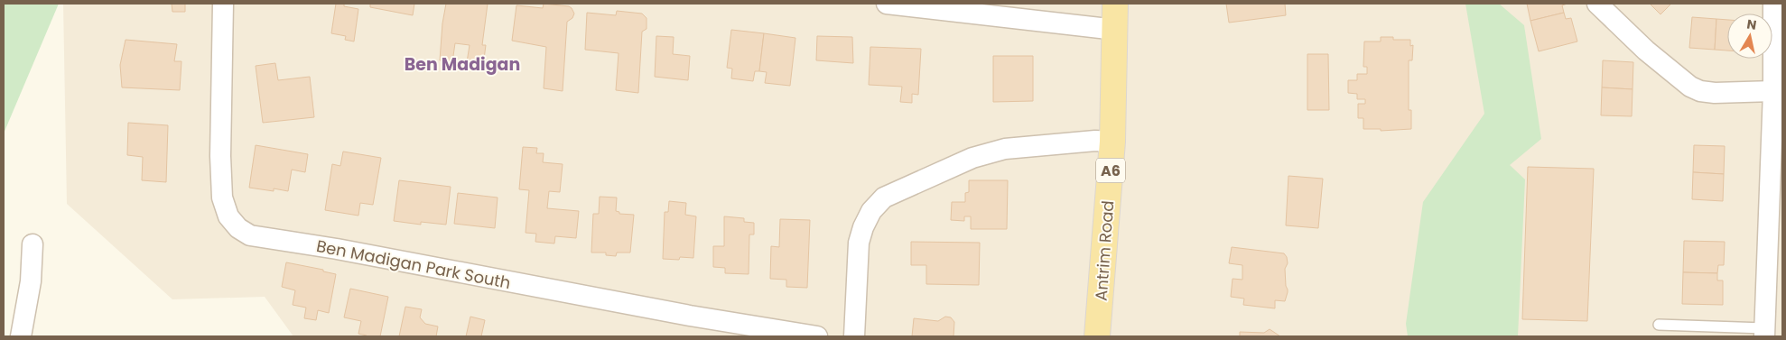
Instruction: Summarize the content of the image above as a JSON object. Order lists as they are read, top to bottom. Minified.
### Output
{"streets":{"main road":["A6","Antrim Road"],"street":["Ben Madigan Park South"]},"districts":["Ben Madigan"],"north":"top"}
